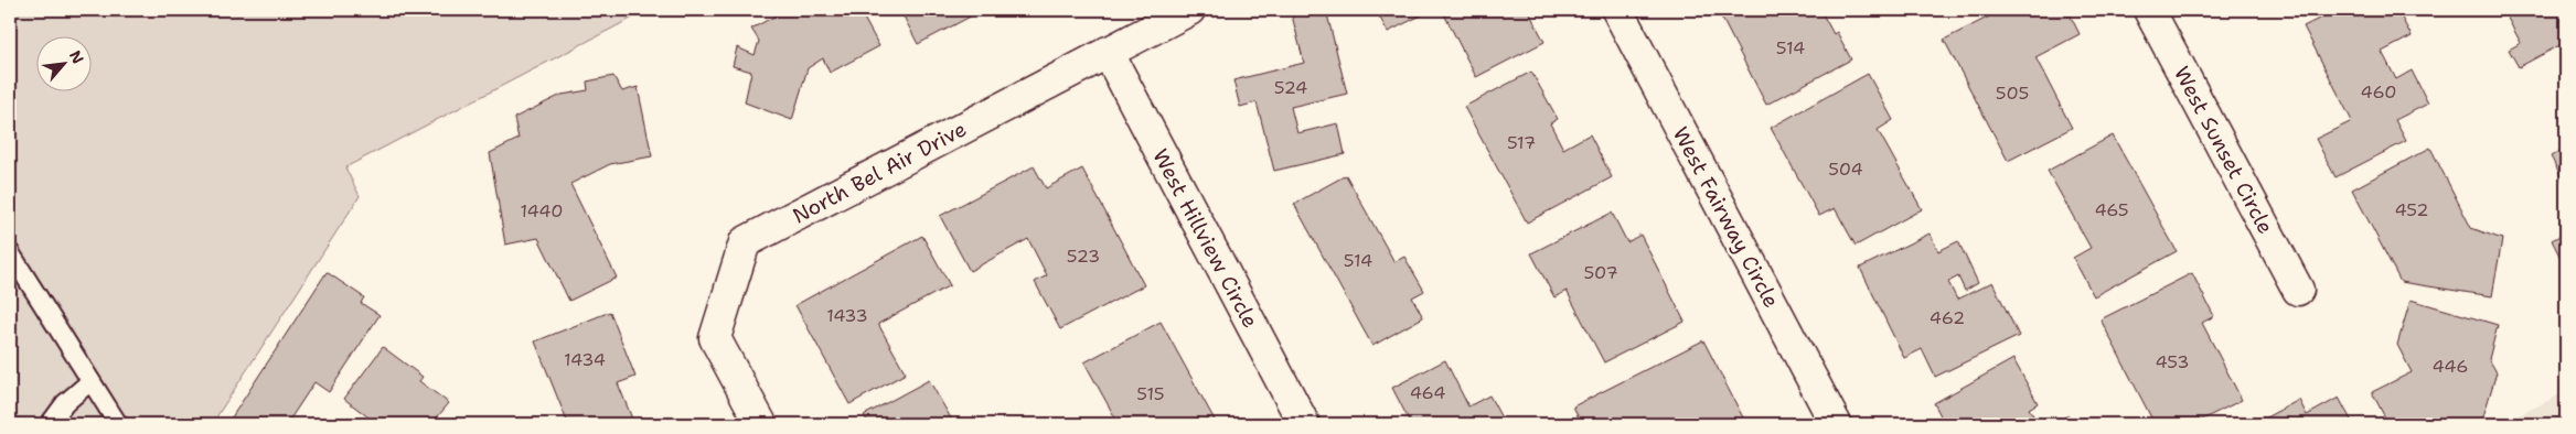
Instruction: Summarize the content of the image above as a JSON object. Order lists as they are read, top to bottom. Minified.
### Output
{"streets":{"street":["West Sunset Circle","North Bel Air Drive","West Fairway Circle","West Hillview Circle"]},"crossings":[["North Bel Air Drive","West Hillview Circle"]],"house_numbers":["514","524","460","505","517","504","465","452","1440","523","514","507","1433","462","1434","453","446","464","515"],"north":"top right"}
